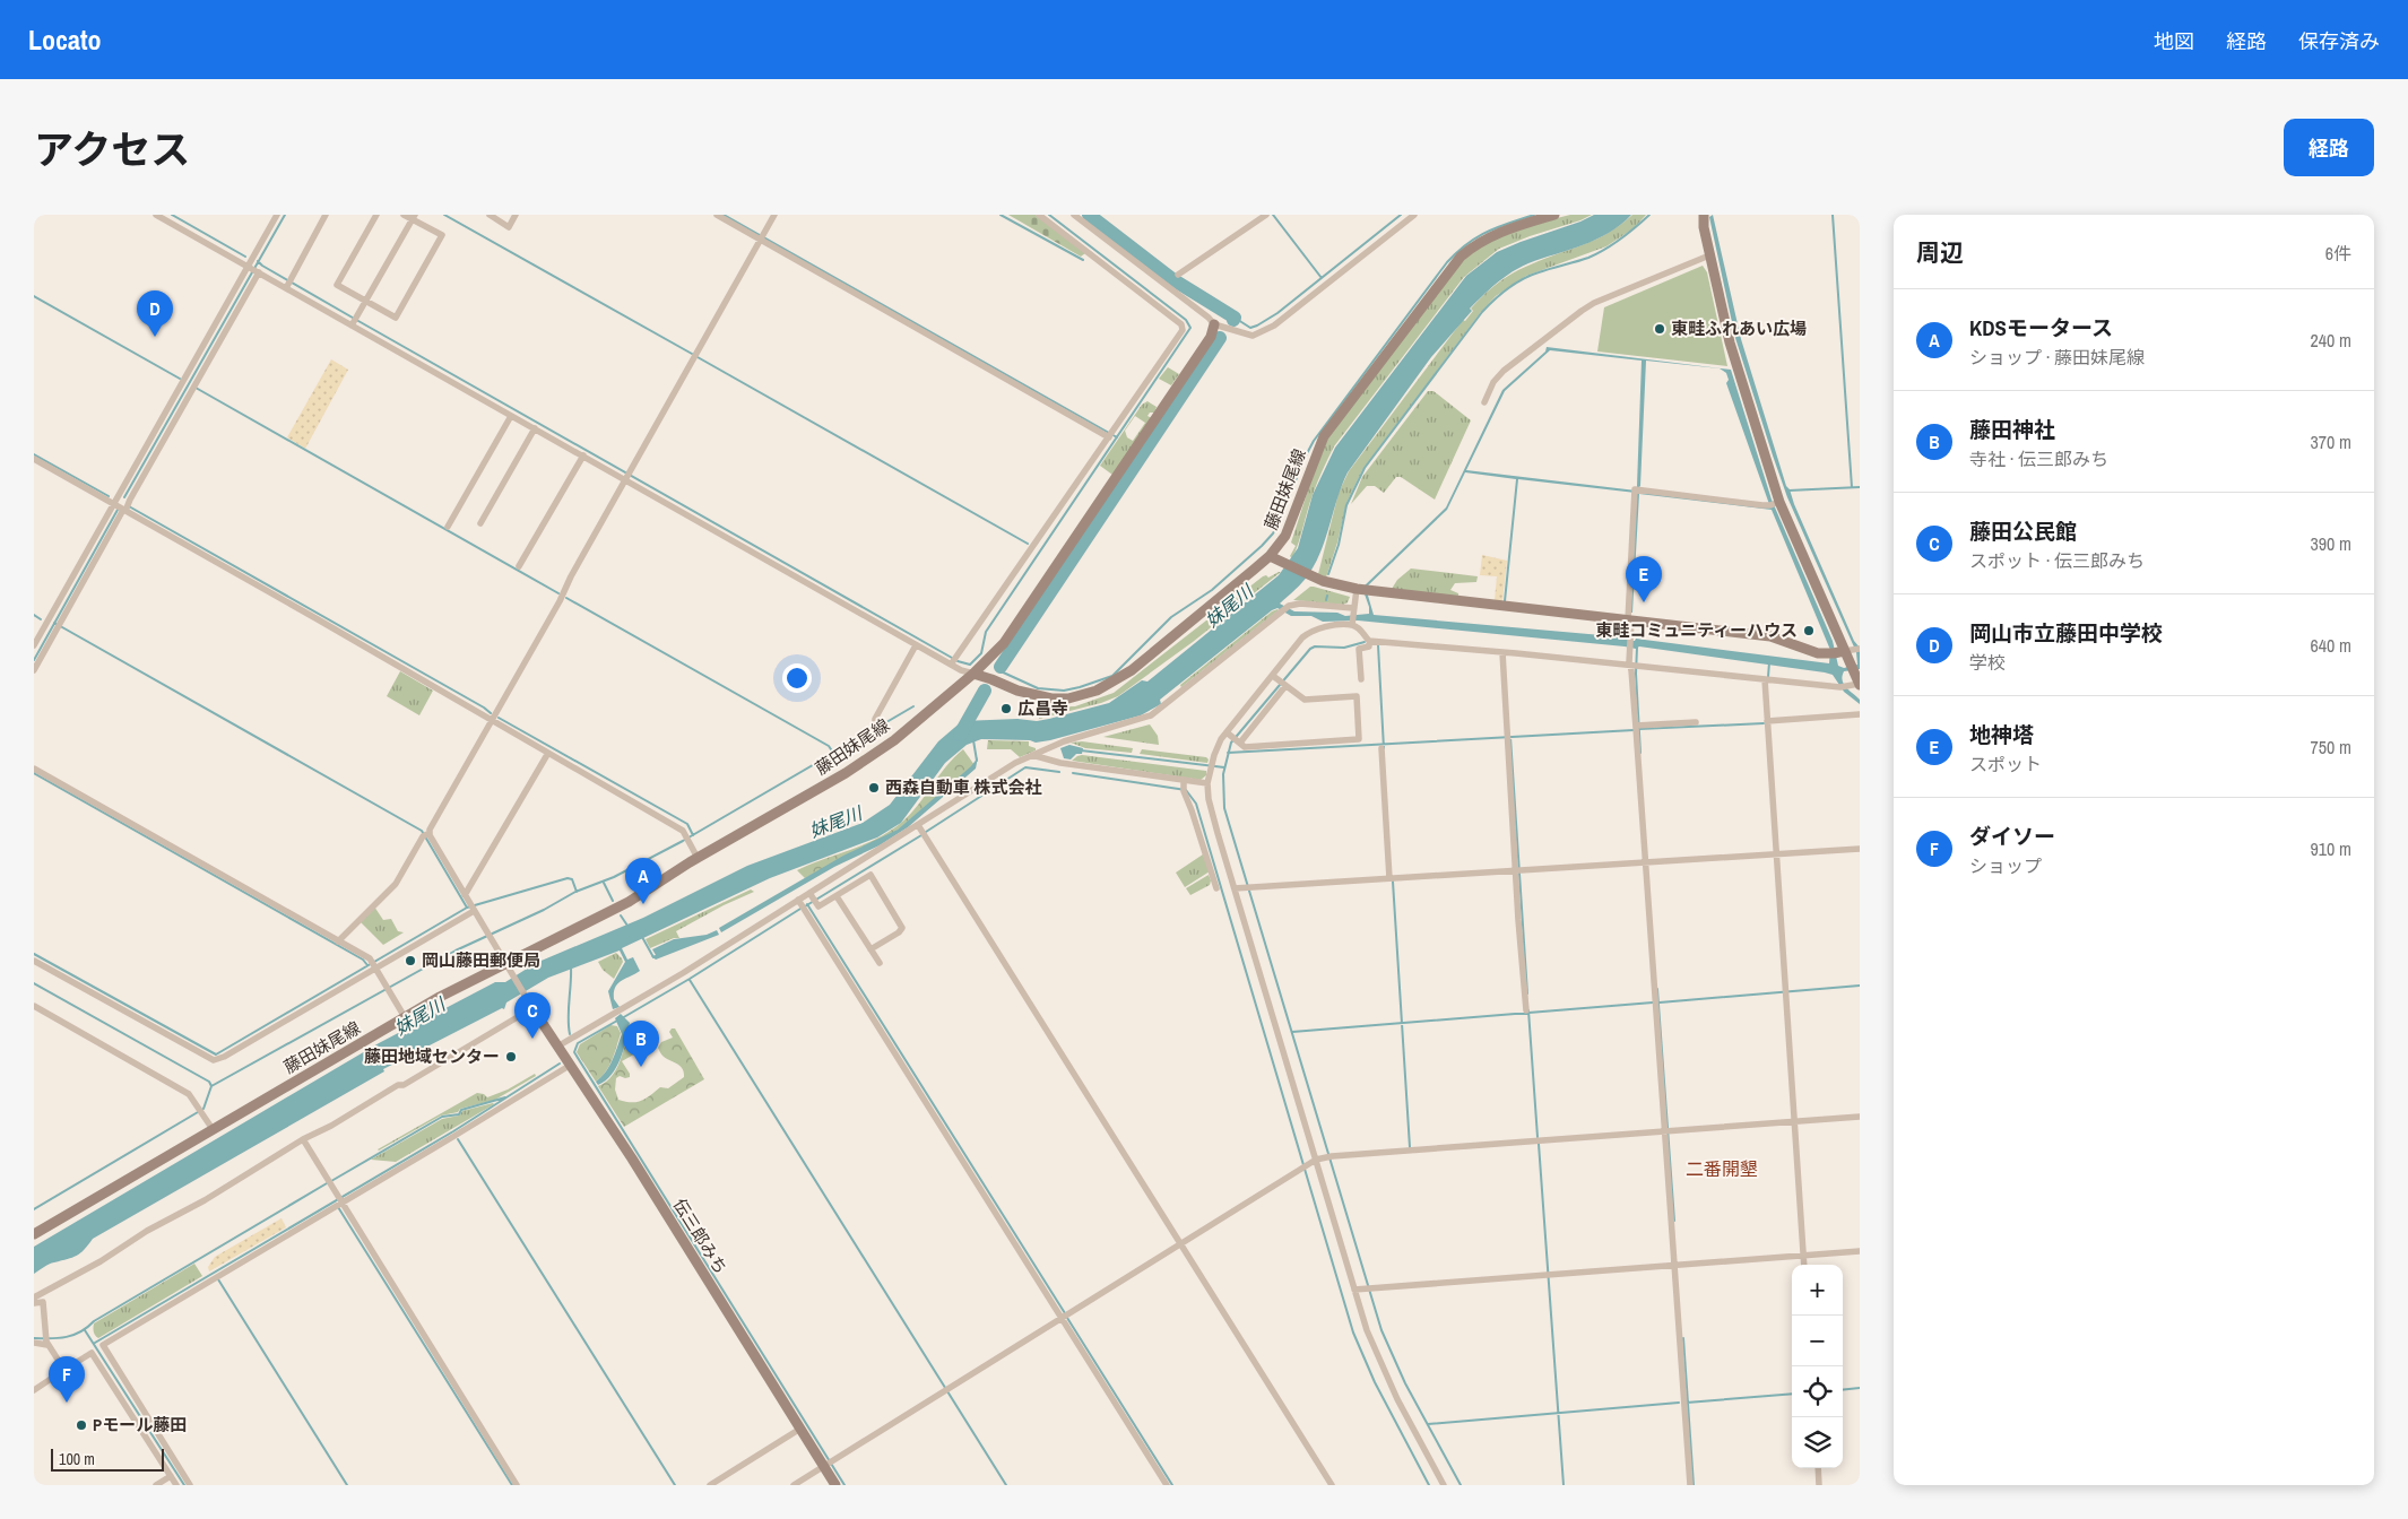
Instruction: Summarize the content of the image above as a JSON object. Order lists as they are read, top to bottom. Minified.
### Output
{"streets":{"street":["藤田妹尾線","伝三郎みち"]},"districts":["二番開墾"],"water":["妹尾川"],"places":["東畦ふれあい広場","東畦コミュニティーハウス","広昌寺","西森自動車 株式会社","岡山藤田郵便局","藤田地域センター","Pモール藤田"],"scale_bar":"100 m","page":{"header":"Locato","nav":["地図","経路","保存済み"],"title":"アクセス","buttons":"経路","heading":["周辺","6件"],"list":[{"mark":"A","name":"KDSモータース","note":"ショップ · 藤田妹尾線","value":"240 m"},{"mark":"B","name":"藤田神社","note":"寺社 · 伝三郎みち","value":"370 m"},{"mark":"C","name":"藤田公民館","note":"スポット · 伝三郎みち","value":"390 m"},{"mark":"D","name":"岡山市立藤田中学校","note":"学校","value":"640 m"},{"mark":"E","name":"地神塔","note":"スポット","value":"750 m"},{"mark":"F","name":"ダイソー","note":"ショップ","value":"910 m"}],"pins":["D","E","A","C","B","F"],"map_buttons":["+","−"],"scale":"100 m"}}
